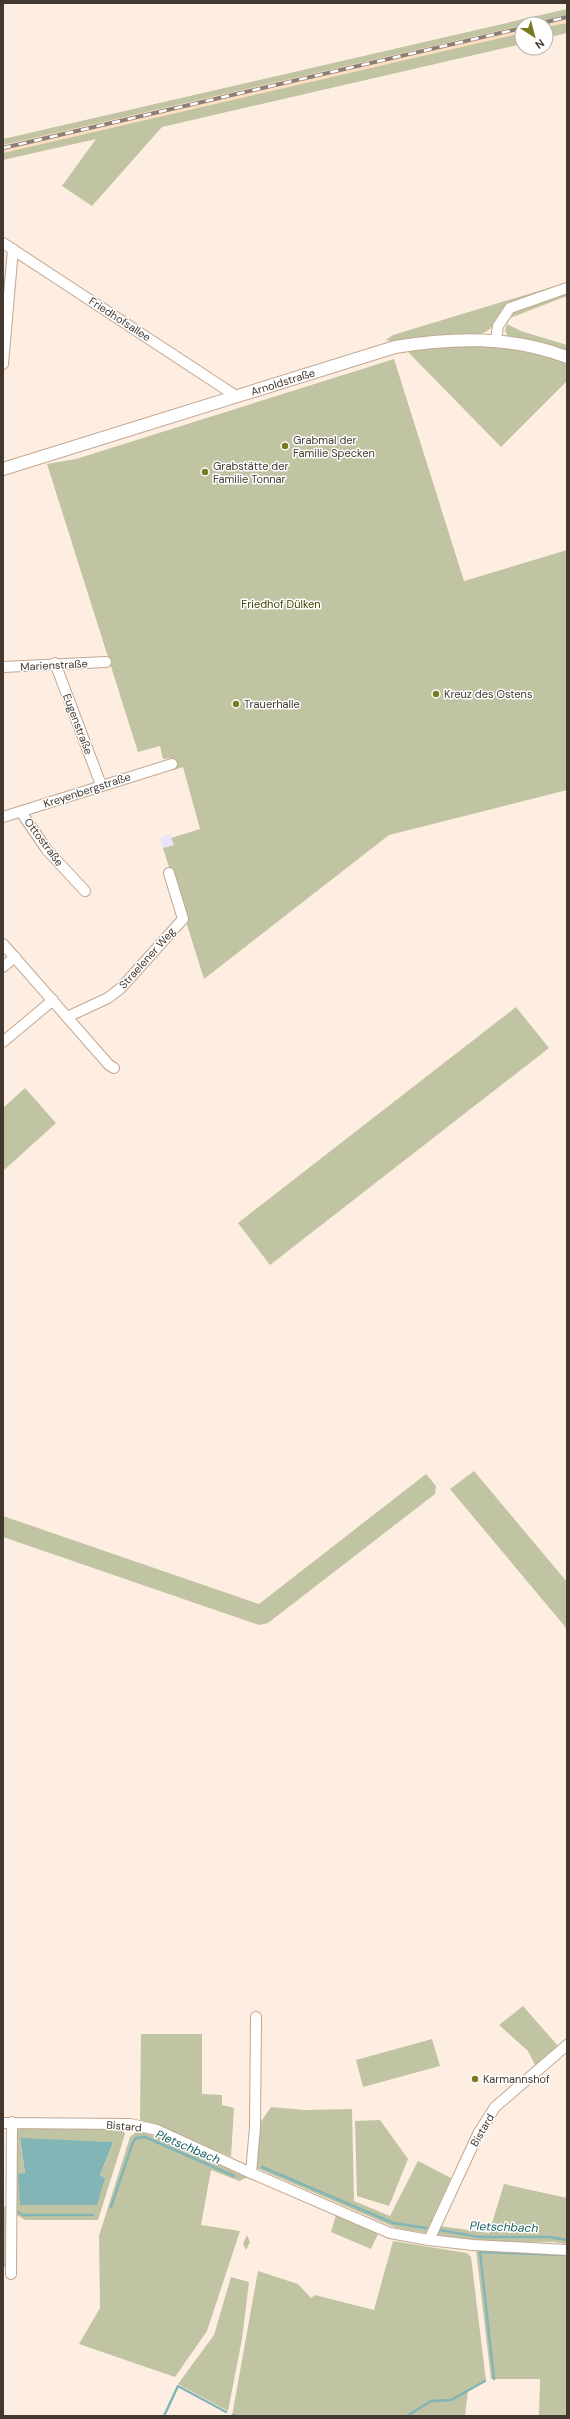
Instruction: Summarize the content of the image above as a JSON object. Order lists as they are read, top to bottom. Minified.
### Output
{"streets":{"street":["Friedhofsallee","Arnoldstraße","Marienstraße","Eugenstraße","Kreyenbergstraße","Ottostraße","Straelener Weg","Bistard"]},"crossings":[["Friedhofsallee","Arnoldstraße"],["Marienstraße","Eugenstraße"],["Eugenstraße","Kreyenbergstraße"],["Kreyenbergstraße","Ottostraße"]],"water":["Pletschbach"],"parks":["Friedhof Dülken"],"places":["Grabmal der Familie Specken","Grabstätte der Familie Tonnar","Kreuz des Ostens","Trauerhalle","Karmannshof"],"north":"bottom right"}
